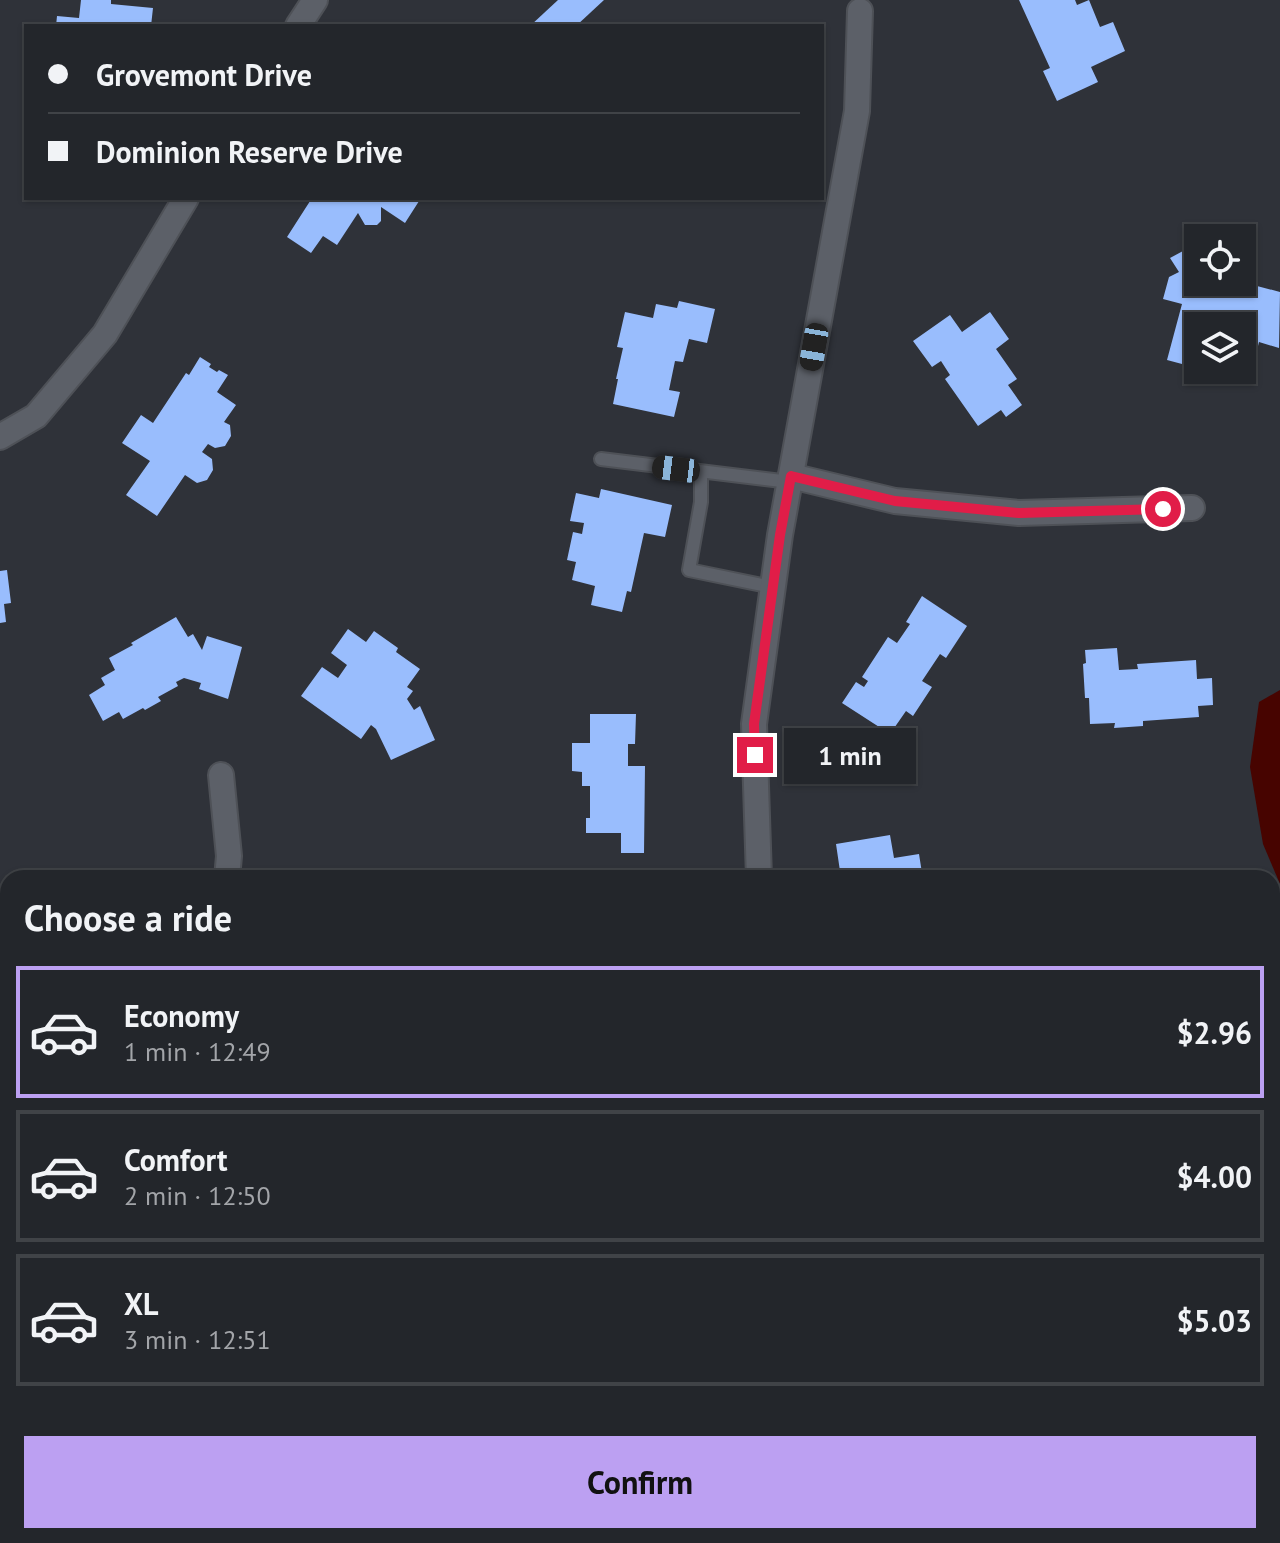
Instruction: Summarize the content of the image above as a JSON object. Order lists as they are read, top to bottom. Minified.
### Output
{"page":{"banner":["Grovemont Drive","Dominion Reserve Drive"],"bubble":"1 min","heading":"Choose a ride","list":[{"name":"Economy","note":"1 min · 12:49","value":"$2.96"},{"name":"Comfort","note":"2 min · 12:50","value":"$4.00"},{"name":"XL","note":"3 min · 12:51","value":"$5.03"}],"buttons":"Confirm"}}
